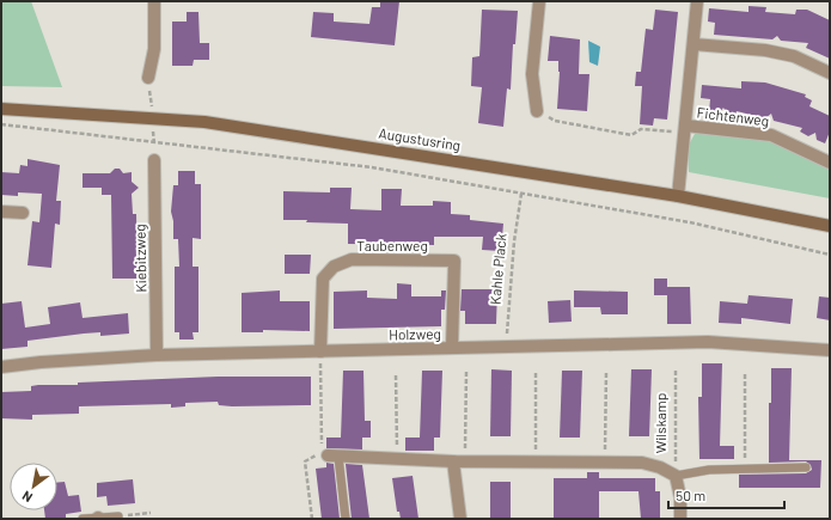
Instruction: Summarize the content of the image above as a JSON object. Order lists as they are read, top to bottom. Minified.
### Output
{"streets":{"main road":["Augustusring"],"street":["Fichtenweg","Taubenweg","Kiebitzweg","Holzweg","Wilskamp"],"path":["Kahle Plack"]},"crossings":[["Fichtenweg","Augustusring"],["Taubenweg","Holzweg"],["Kiebitzweg","Holzweg"],["Kahle Plack","Holzweg"]],"scale_bar":"50 m","north":"bottom left"}
